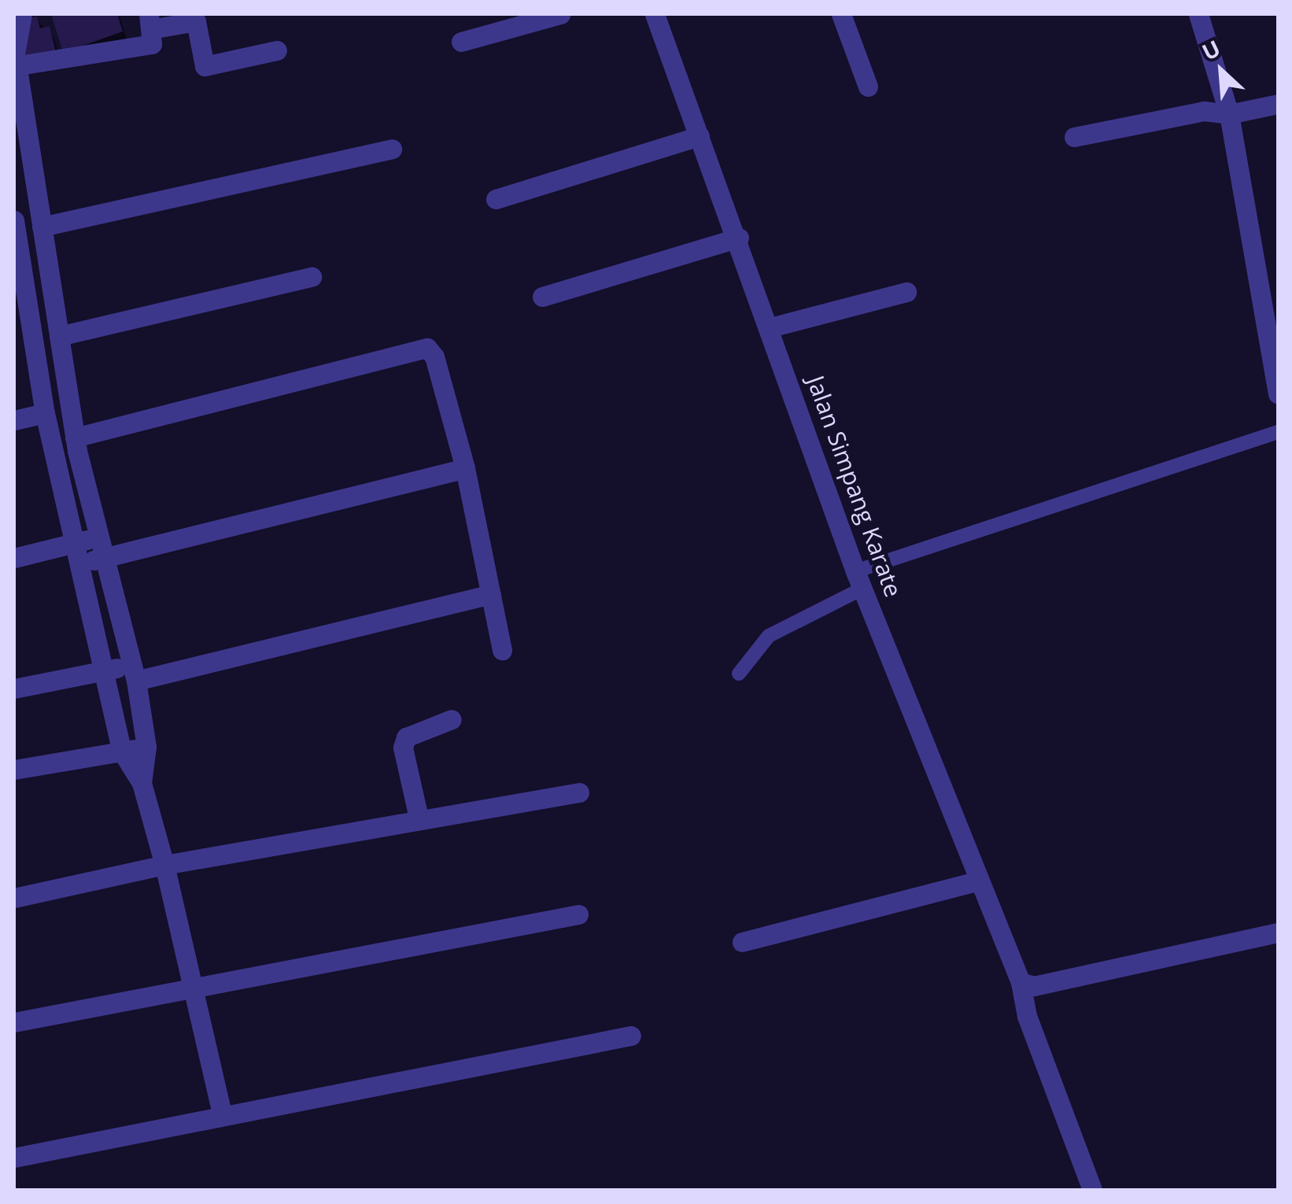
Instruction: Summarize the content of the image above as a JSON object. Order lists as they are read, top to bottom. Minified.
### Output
{"streets":{"street":["Jalan Simpang Karate"]},"north":"top left"}
